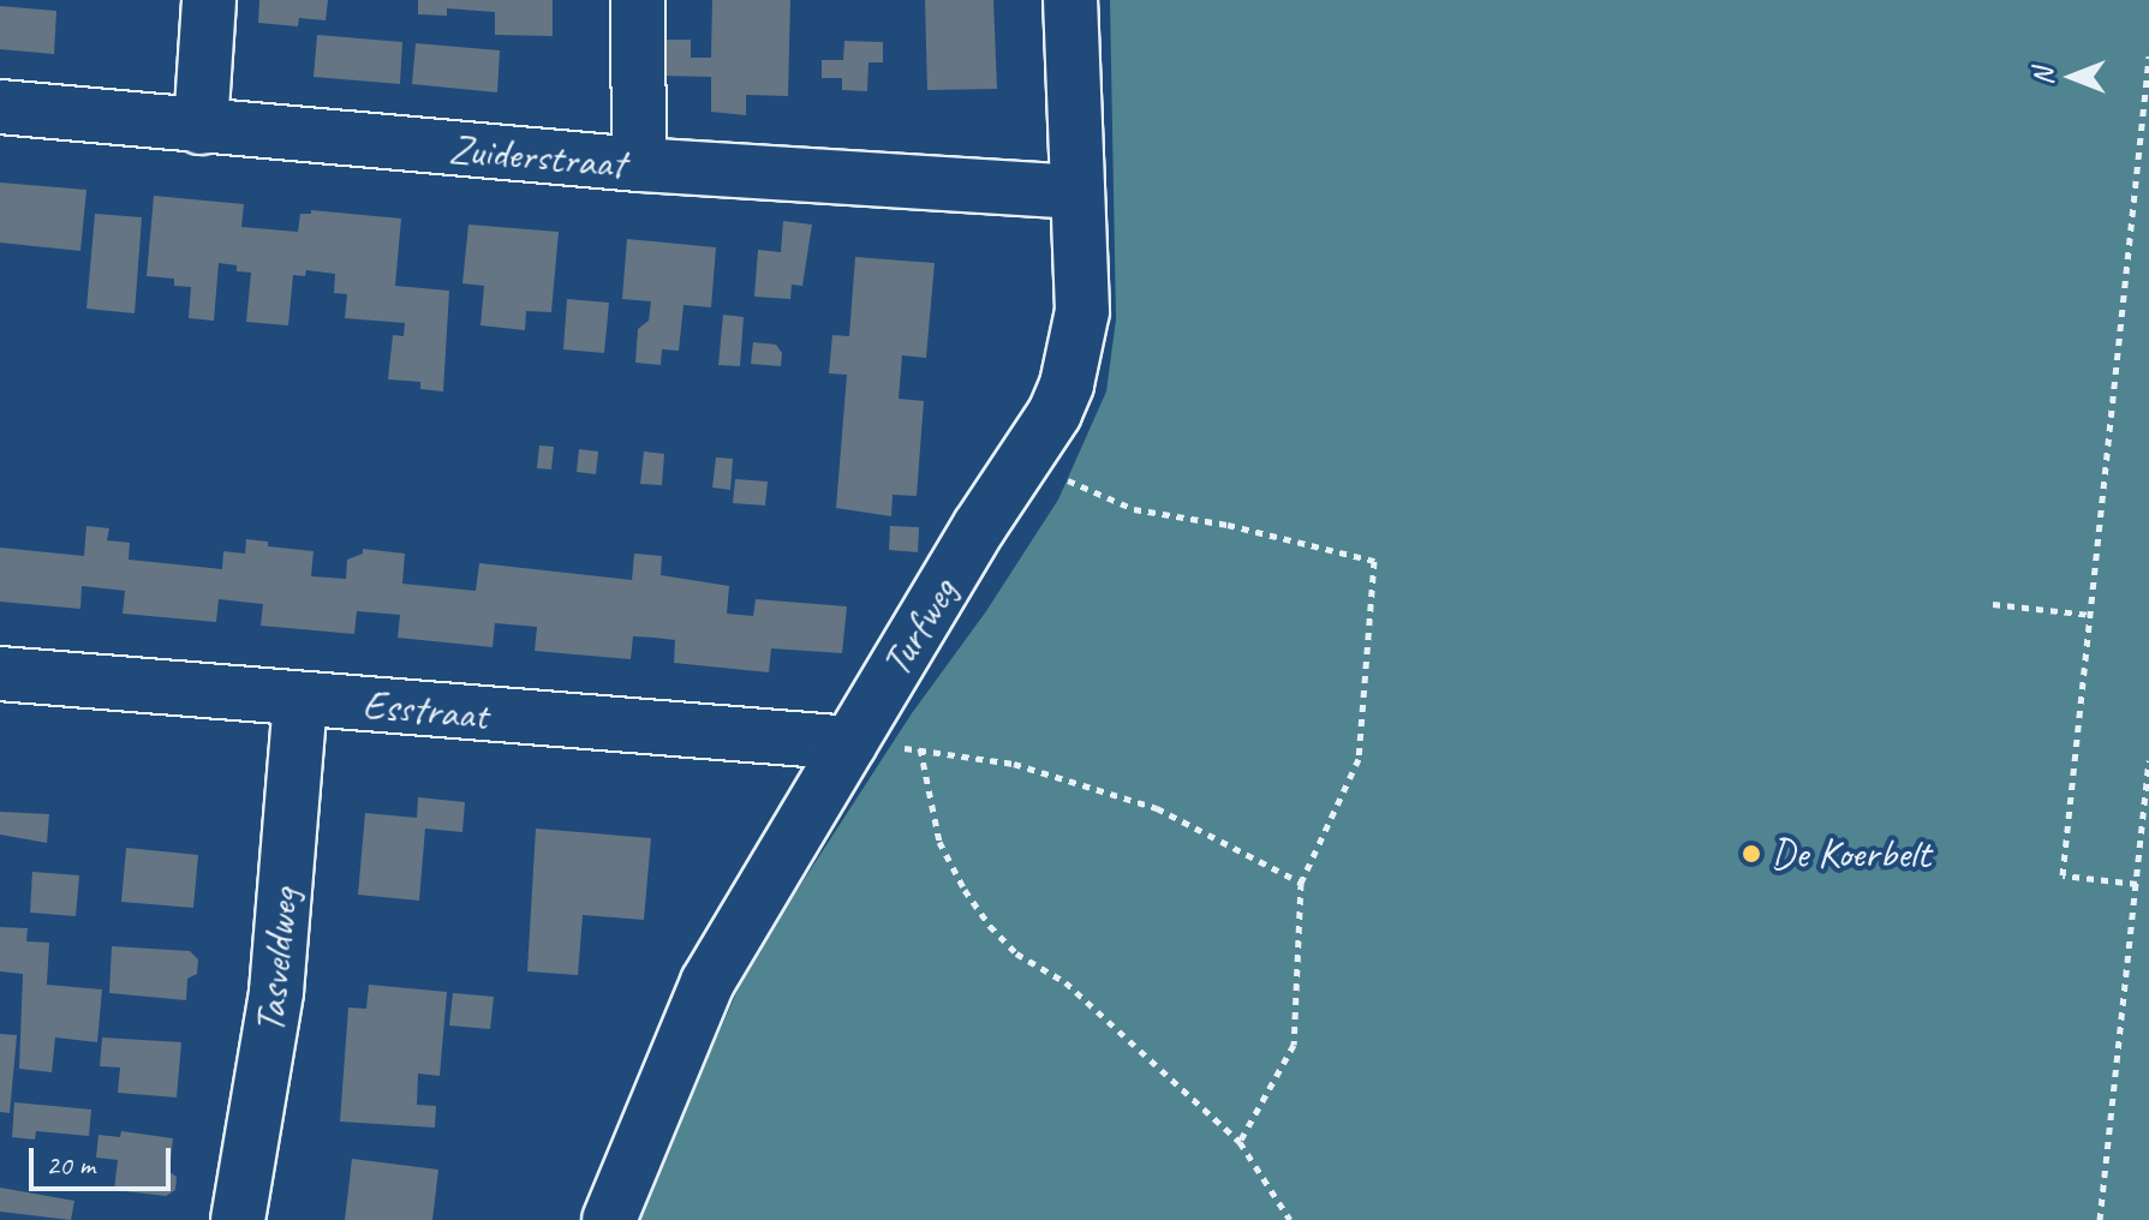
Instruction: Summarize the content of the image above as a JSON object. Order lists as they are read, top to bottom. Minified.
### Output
{"streets":{"street":["Zuiderstraat","Turfweg","Esstraat","Tasveldweg"]},"crossings":[["Zuiderstraat","Turfweg"],["Turfweg","Esstraat"],["Esstraat","Tasveldweg"]],"places":["De Koerbelt"],"scale_bar":"20 m","north":"left"}
